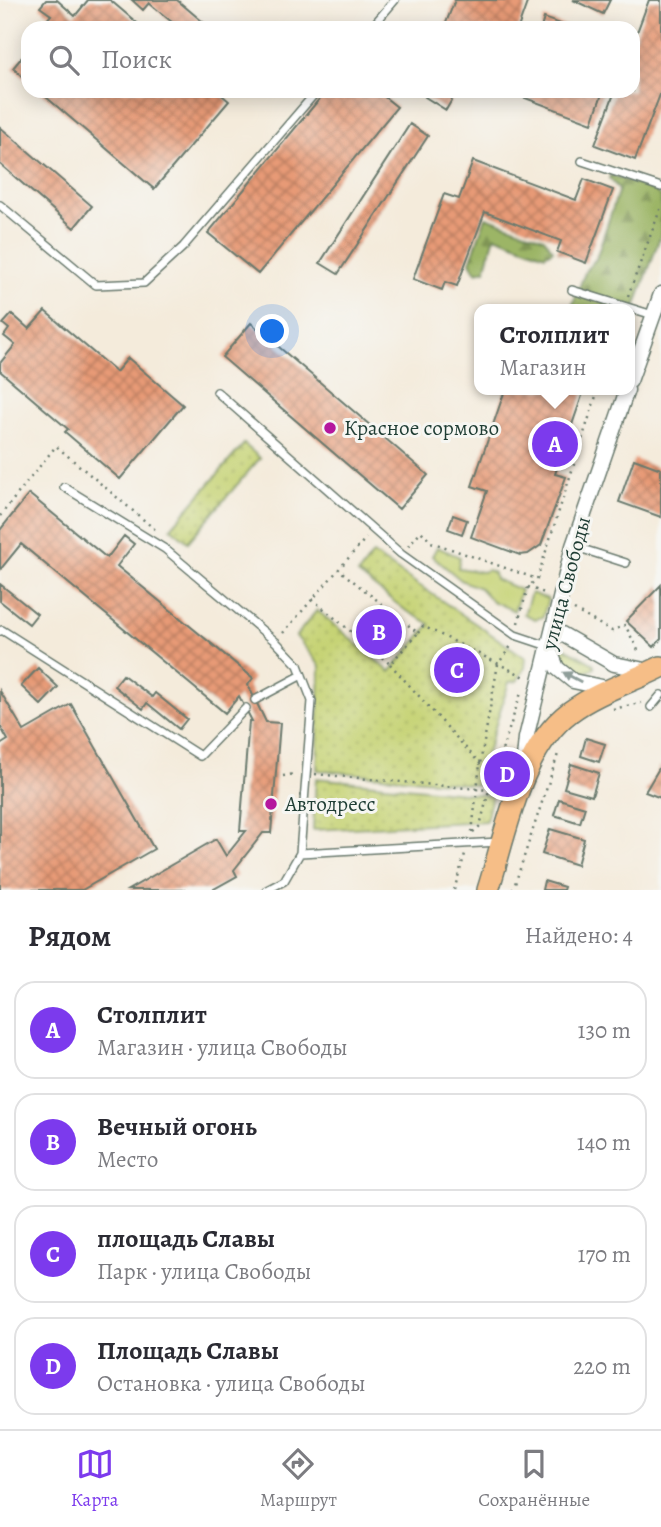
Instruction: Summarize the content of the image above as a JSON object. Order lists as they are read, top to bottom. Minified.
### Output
{"streets":{"main road":["улица Свободы"]},"places":["Красное сормово","Автодресс"],"page":{"search":"Поиск","popup":["Столплит","Магазин"],"pins":["A","B","C","D"],"heading":["Рядом","Найдено: 4"],"list":[{"mark":"A","name":"Столплит","note":"Магазин · улица Свободы","value":"130 m"},{"mark":"B","name":"Вечный огонь","note":"Место","value":"140 m"},{"mark":"C","name":"площадь Славы","note":"Парк · улица Свободы","value":"170 m"},{"mark":"D","name":"Площадь Славы","note":"Остановка · улица Свободы","value":"220 m"}],"nav":["Карта","Маршрут","Сохранённые"]}}
